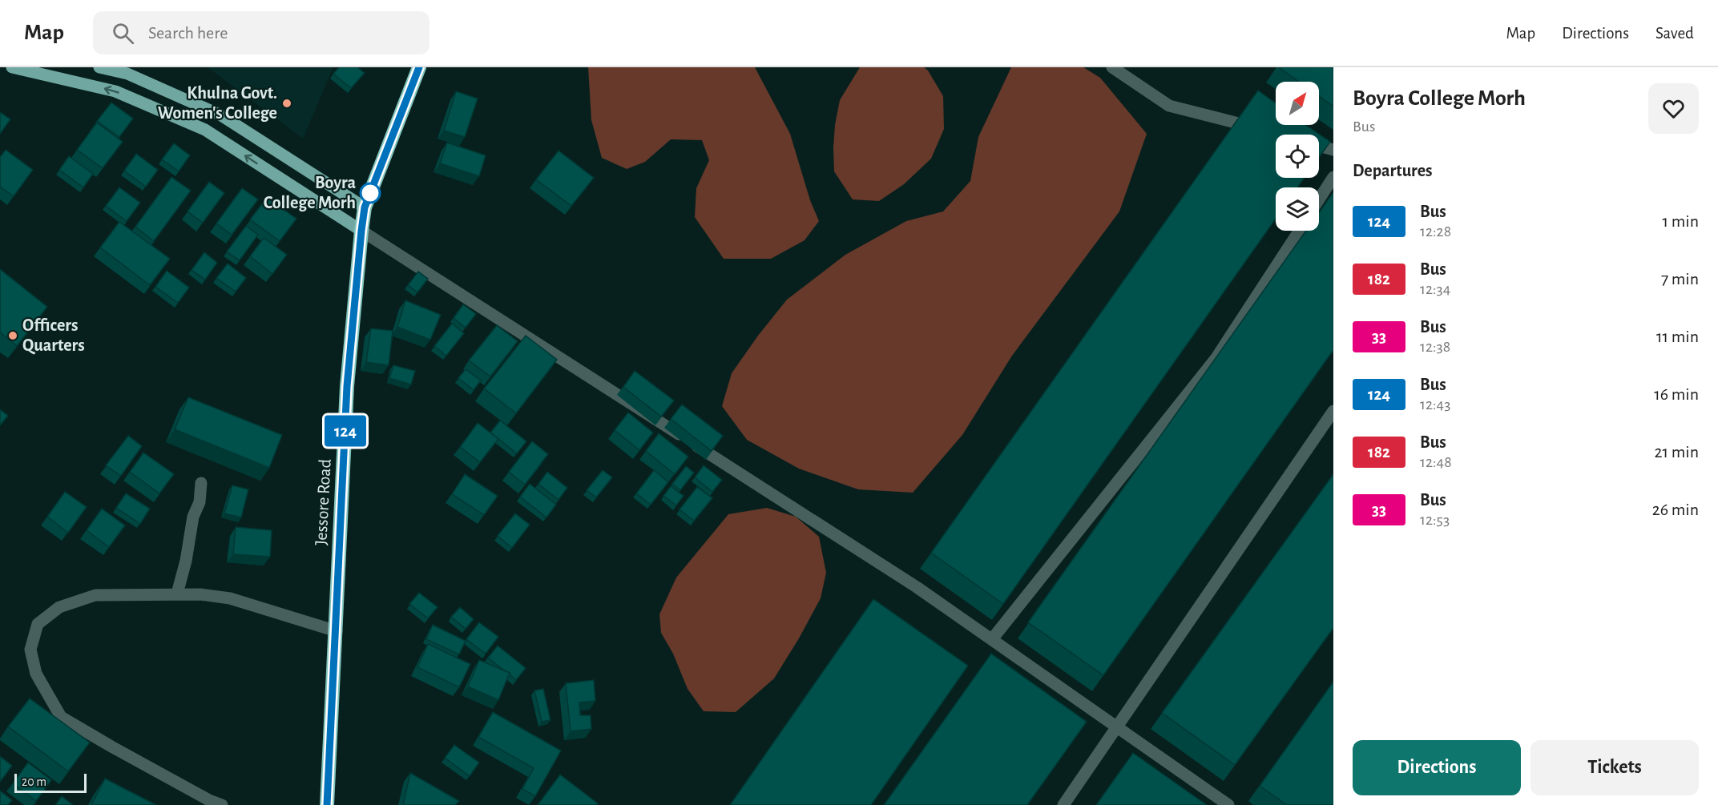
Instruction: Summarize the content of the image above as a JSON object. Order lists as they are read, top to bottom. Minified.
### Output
{"streets":{"highway":["Jessore Road"]},"places":["Khulna Govt. Women's College","Boyra College Morh","Officers Quarters"],"lines":["bus line 124"],"scale_bar":"20 m","north":"top right","page":{"header":"Map","search":"Search here","nav":["Map","Directions","Saved"],"on_map":"124","heading":[["Boyra College Morh","Bus"],"Departures"],"list":[{"mark":"124","name":"Bus","note":"12:28","value":"1 min"},{"mark":"182","name":"Bus","note":"12:34","value":"7 min"},{"mark":"33","name":"Bus","note":"12:38","value":"11 min"},{"mark":"124","name":"Bus","note":"12:43","value":"16 min"},{"mark":"182","name":"Bus","note":"12:48","value":"21 min"},{"mark":"33","name":"Bus","note":"12:53","value":"26 min"}],"buttons":["Directions","Tickets"],"scale":"20 m"}}
